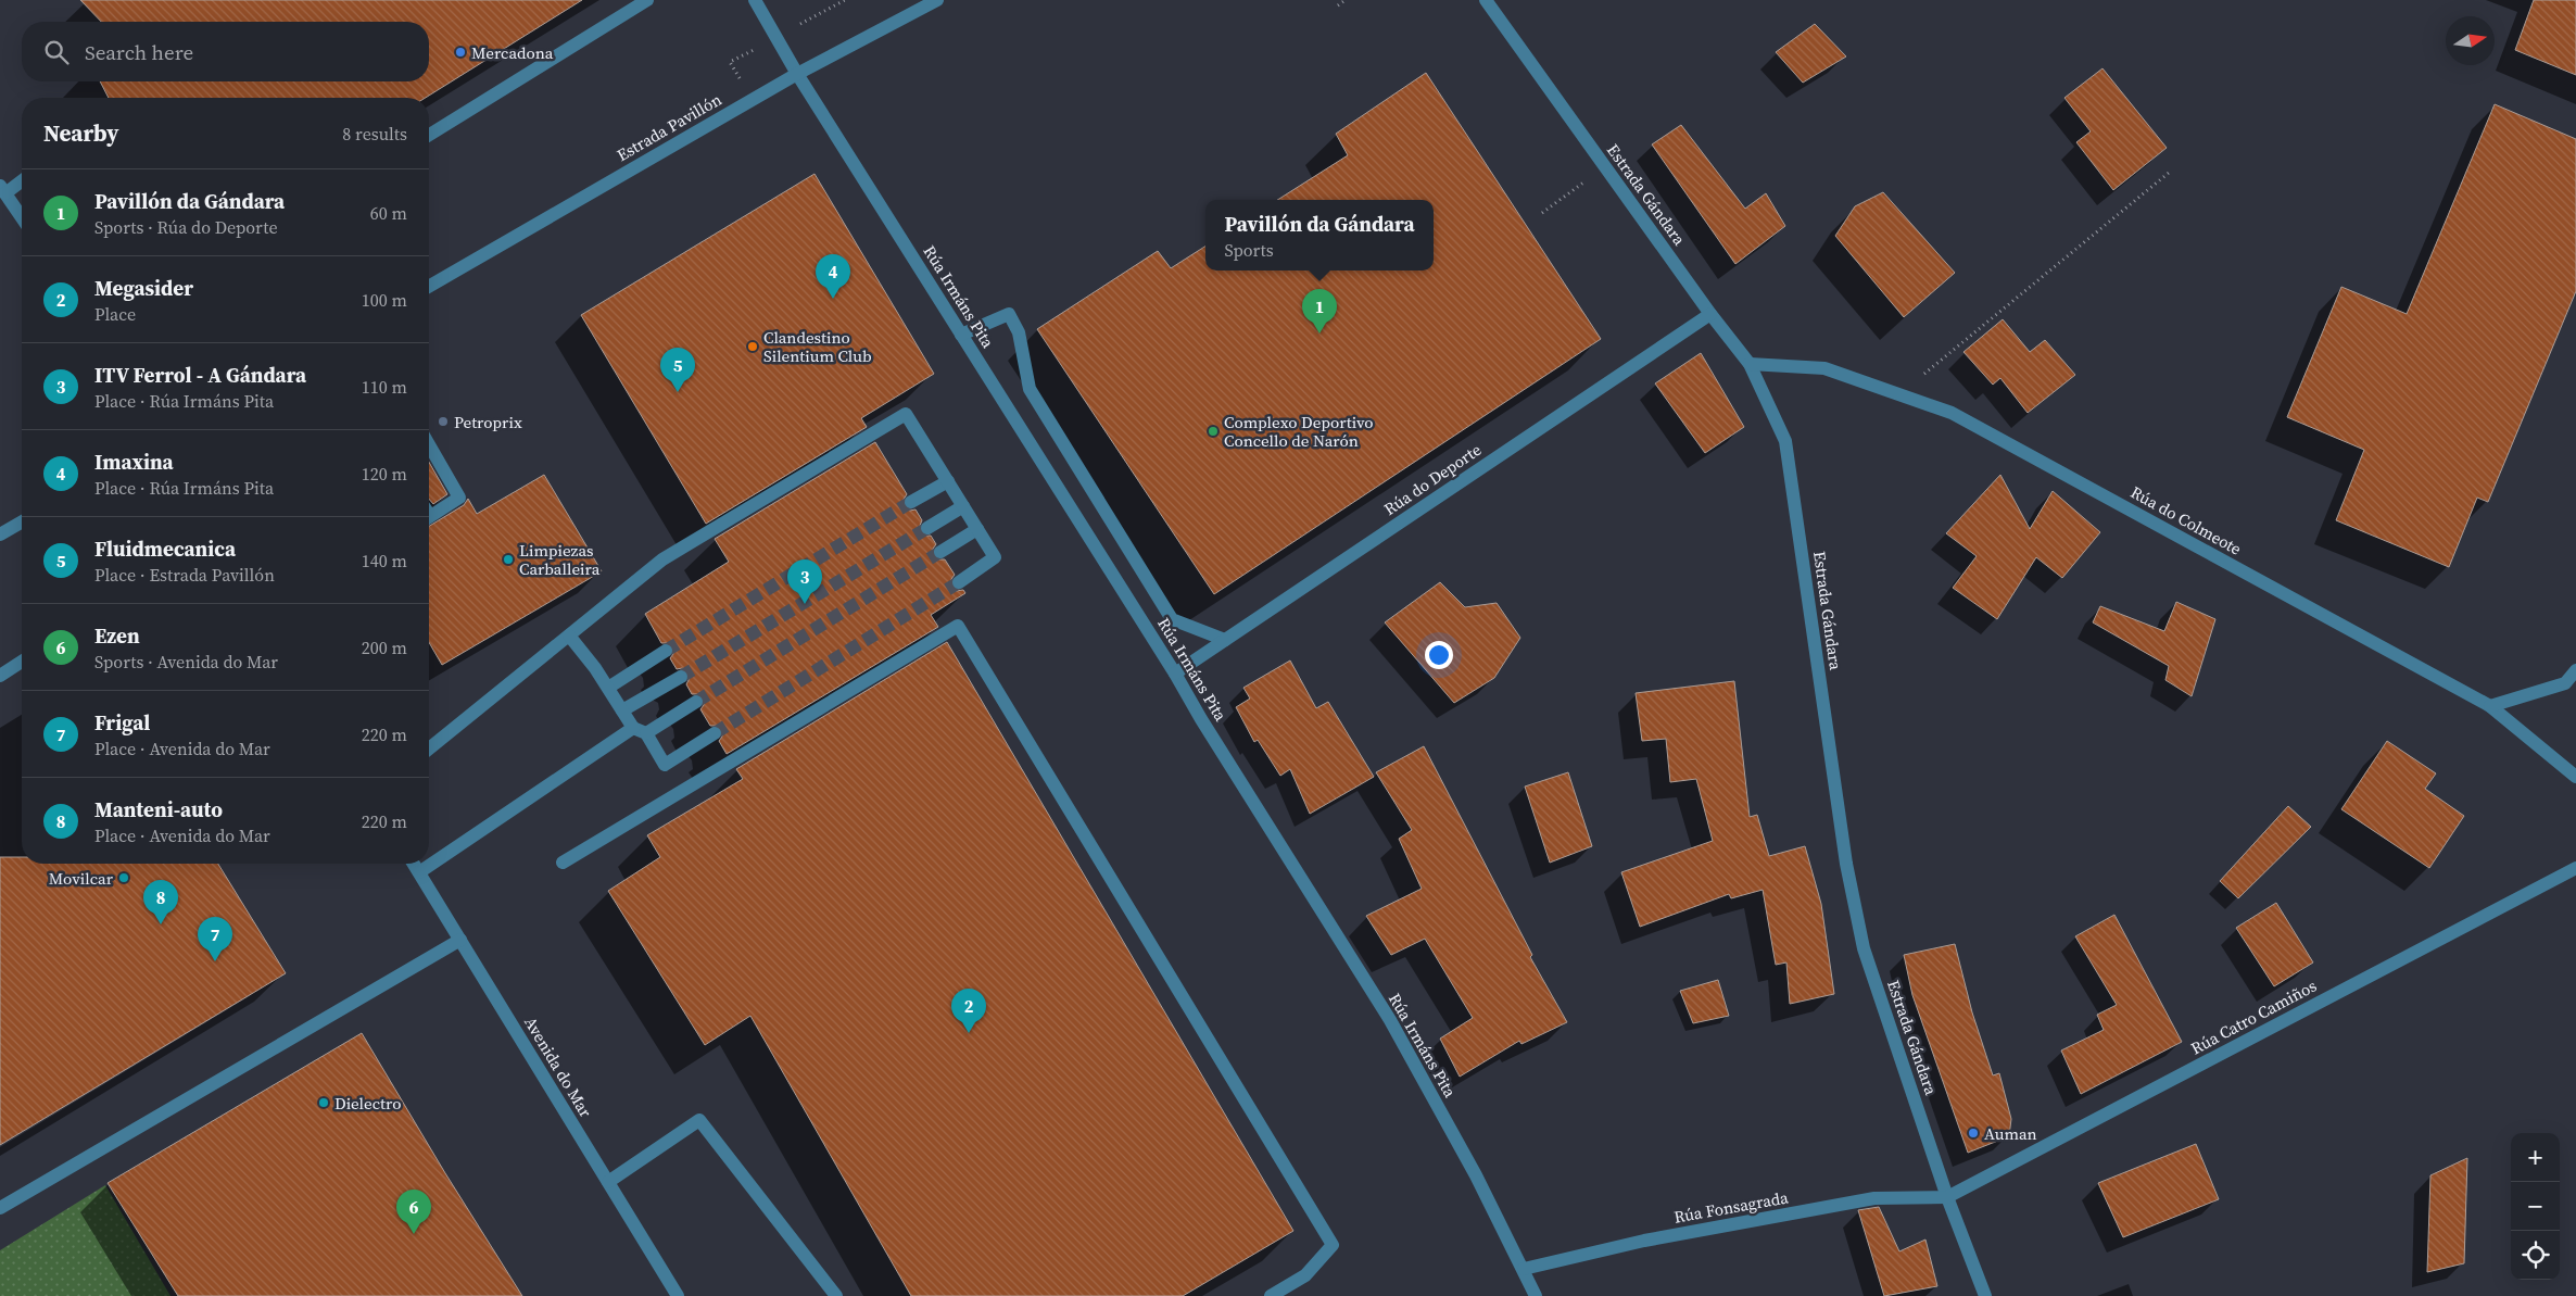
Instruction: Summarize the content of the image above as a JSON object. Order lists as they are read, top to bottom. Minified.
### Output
{"streets":{"street":["Estrada Pavillón","Estrada Gándara","Rúa Irmáns Pita","Rúa do Deporte","Rúa do Colmeote","Rúa Catro Camiños","Avenida do Mar","Rúa Fonsagrada"]},"crossings":[["Estrada Pavillón","Rúa Irmáns Pita"],["Estrada Gándara","Rúa do Deporte"],["Estrada Gándara","Rúa do Colmeote"],["Estrada Gándara","Rúa Catro Camiños"],["Estrada Gándara","Rúa Fonsagrada"],["Rúa Irmáns Pita","Rúa do Deporte"],["Rúa Irmáns Pita","Rúa Fonsagrada"],["Rúa Catro Camiños","Rúa Fonsagrada"]],"places":["Mercadona","Clandestino Silentium Club","Petroprix","Complexo Deportivo Concello de Narón","Limpiezas Carballeira","Movilcar","Dielectro","Auman"],"north":"right","page":{"search":"Search here","heading":["Nearby","8 results"],"list":[{"mark":"1","name":"Pavillón da Gándara","note":"Sports · Rúa do Deporte","value":"60 m"},{"mark":"2","name":"Megasider","note":"Place","value":"100 m"},{"mark":"3","name":"ITV Ferrol - A Gándara","note":"Place · Rúa Irmáns Pita","value":"110 m"},{"mark":"4","name":"Imaxina","note":"Place · Rúa Irmáns Pita","value":"120 m"},{"mark":"5","name":"Fluidmecanica","note":"Place · Estrada Pavillón","value":"140 m"},{"mark":"6","name":"Ezen","note":"Sports · Avenida do Mar","value":"200 m"},{"mark":"7","name":"Frigal","note":"Place · Avenida do Mar","value":"220 m"},{"mark":"8","name":"Manteni-auto","note":"Place · Avenida do Mar","value":"220 m"}],"popup":["Pavillón da Gándara","Sports"],"pins":["4","1","5","3","8","7","2","6"],"map_buttons":["+","−"]}}
